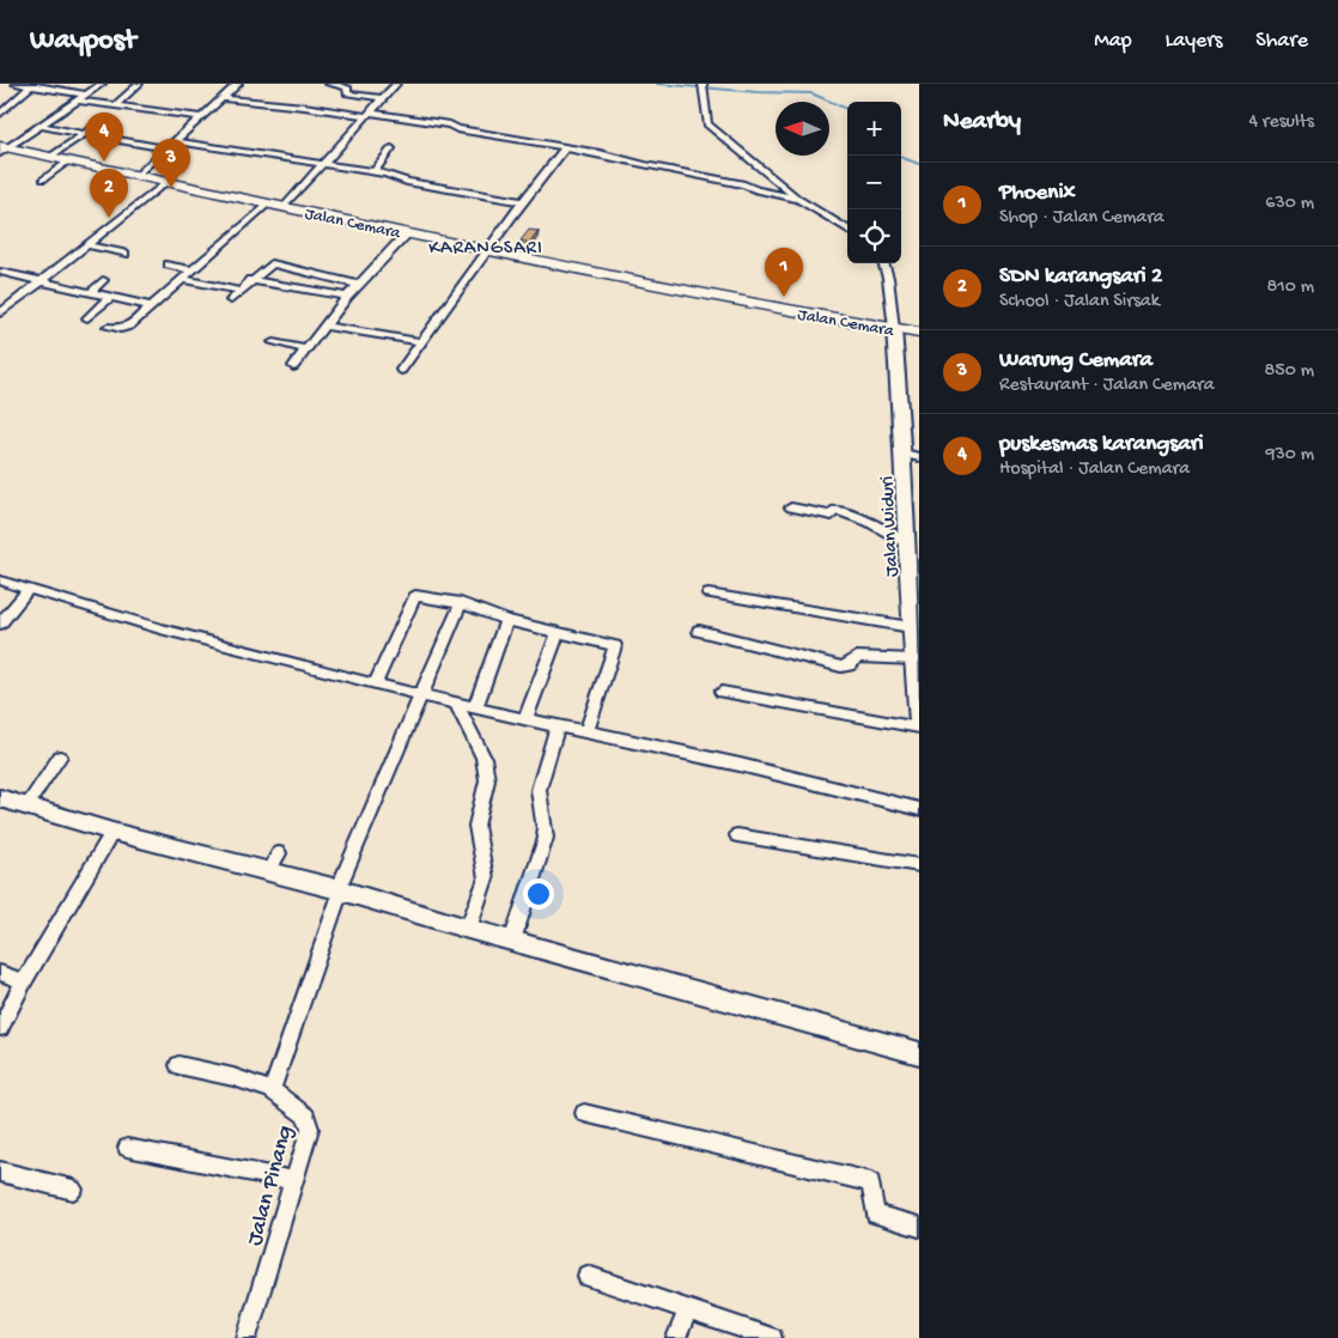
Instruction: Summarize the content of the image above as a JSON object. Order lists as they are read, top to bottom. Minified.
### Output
{"streets":{"main road":["Jalan Cemara","Jalan Widuri"],"street":["Jalan Pinang"]},"crossings":[["Jalan Cemara","Jalan Widuri"]],"districts":["KARANGSARI"],"north":"left","page":{"header":"Waypost","nav":["Map","Layers","Share"],"heading":["Nearby","4 results"],"map_buttons":["+","−"],"pins":["4","3","2","1"],"list":[{"mark":"1","name":"Phoenix","note":"Shop · Jalan Cemara","value":"630 m"},{"mark":"2","name":"SDN karangsari 2","note":"School · Jalan Sirsak","value":"810 m"},{"mark":"3","name":"Warung Cemara","note":"Restaurant · Jalan Cemara","value":"850 m"},{"mark":"4","name":"puskesmas karangsari","note":"Hospital · Jalan Cemara","value":"930 m"}]}}
